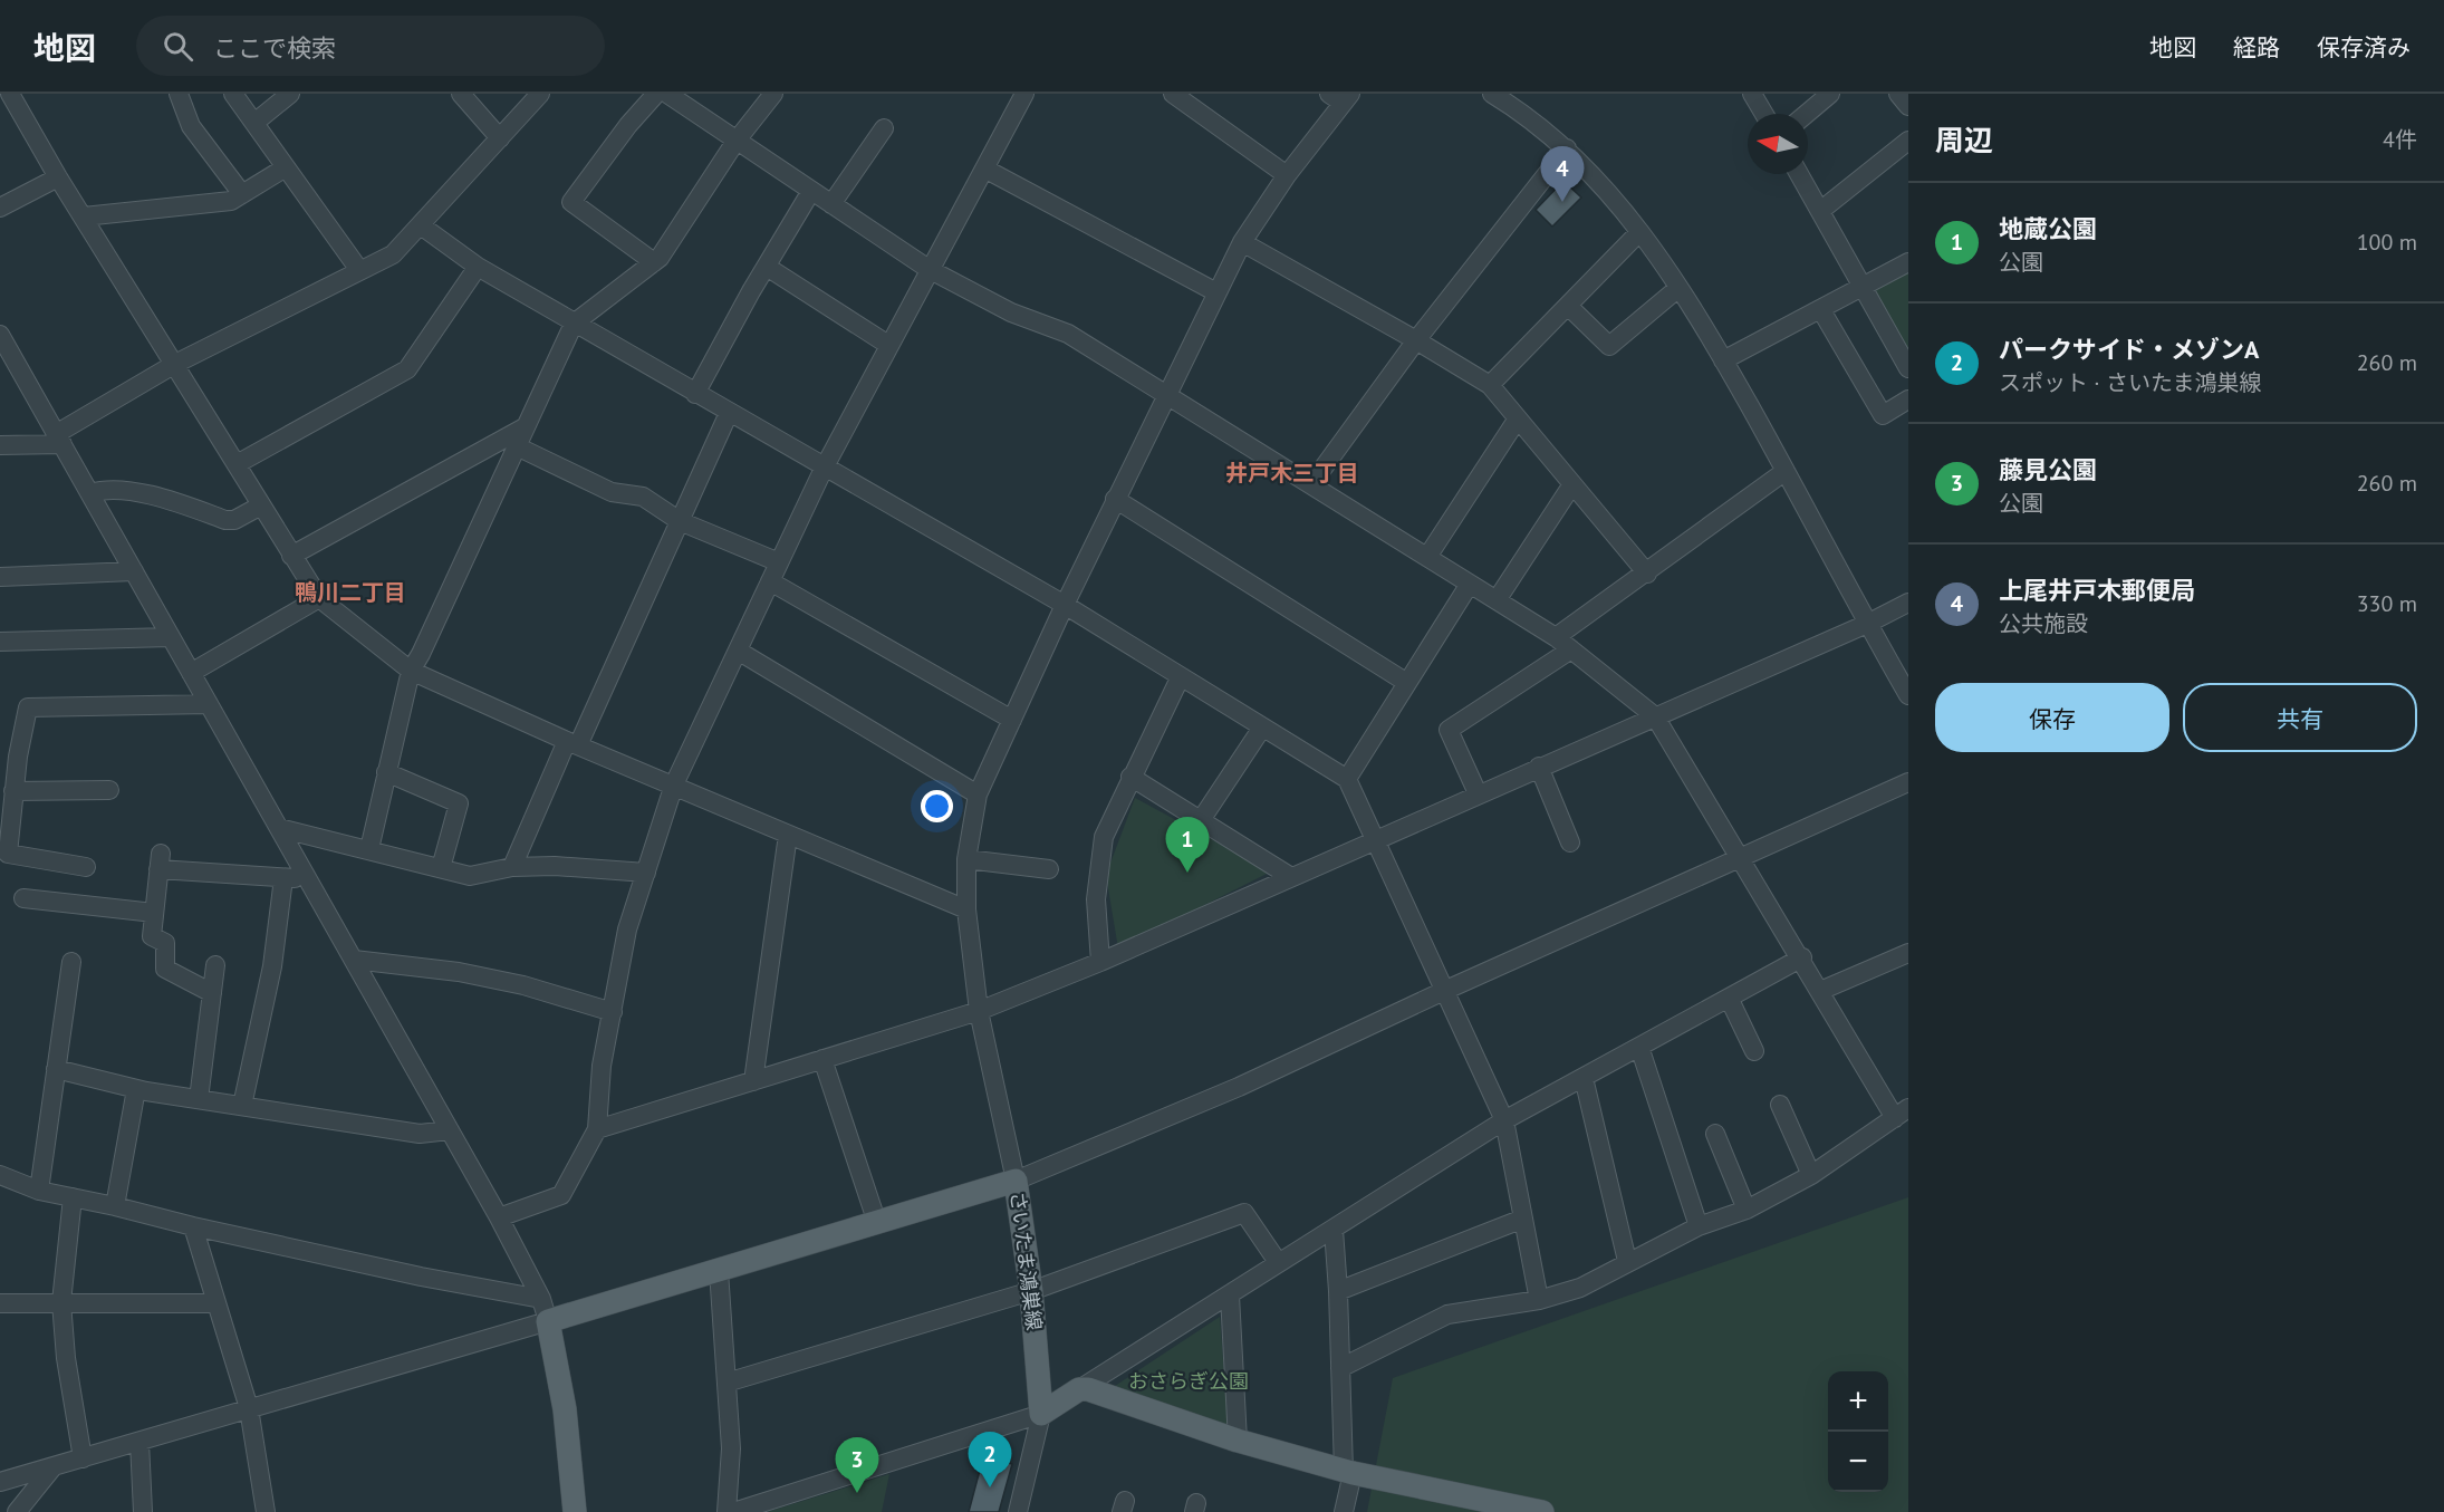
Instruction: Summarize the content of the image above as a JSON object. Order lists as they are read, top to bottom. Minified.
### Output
{"streets":{"main road":["さいたま鴻巣線"]},"districts":["井戸木三丁目","鴨川二丁目"],"parks":["おさらぎ公園"],"north":"left","page":{"header":"地図","search":"ここで検索","nav":["地図","経路","保存済み"],"heading":["周辺","4件"],"pins":["4","1","2","3"],"list":[{"mark":"1","name":"地蔵公園","note":"公園","value":"100 m"},{"mark":"2","name":"パークサイド・メゾンA","note":"スポット · さいたま鴻巣線","value":"260 m"},{"mark":"3","name":"藤見公園","note":"公園","value":"260 m"},{"mark":"4","name":"上尾井戸木郵便局","note":"公共施設","value":"330 m"}],"buttons":["保存","共有"],"map_buttons":["+","−"]}}
